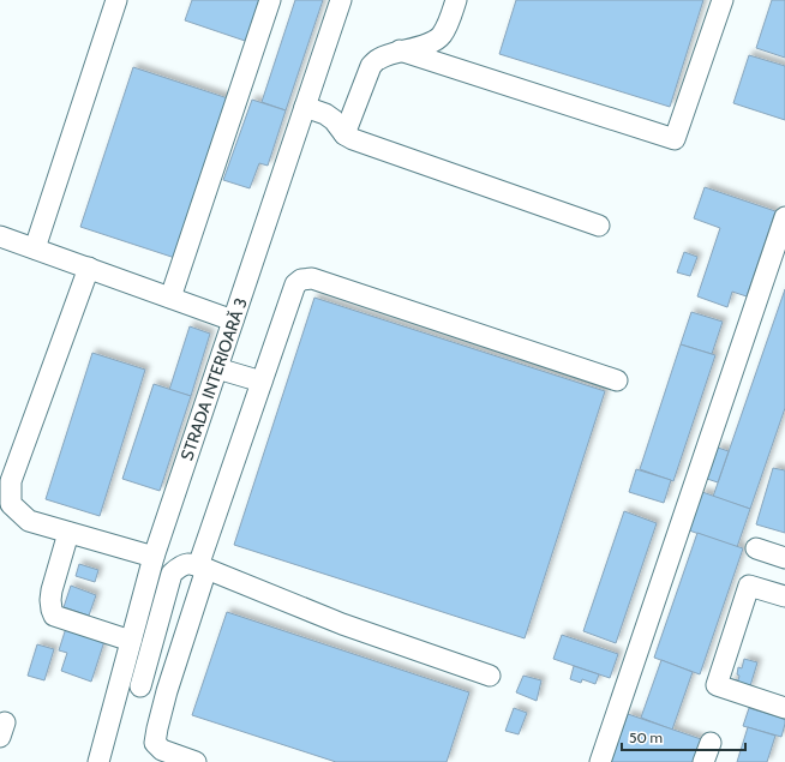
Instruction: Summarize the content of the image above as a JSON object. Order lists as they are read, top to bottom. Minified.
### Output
{"streets":{"lane":["STRADA INTERIOARĂ 3"]},"scale_bar":"50 m"}
